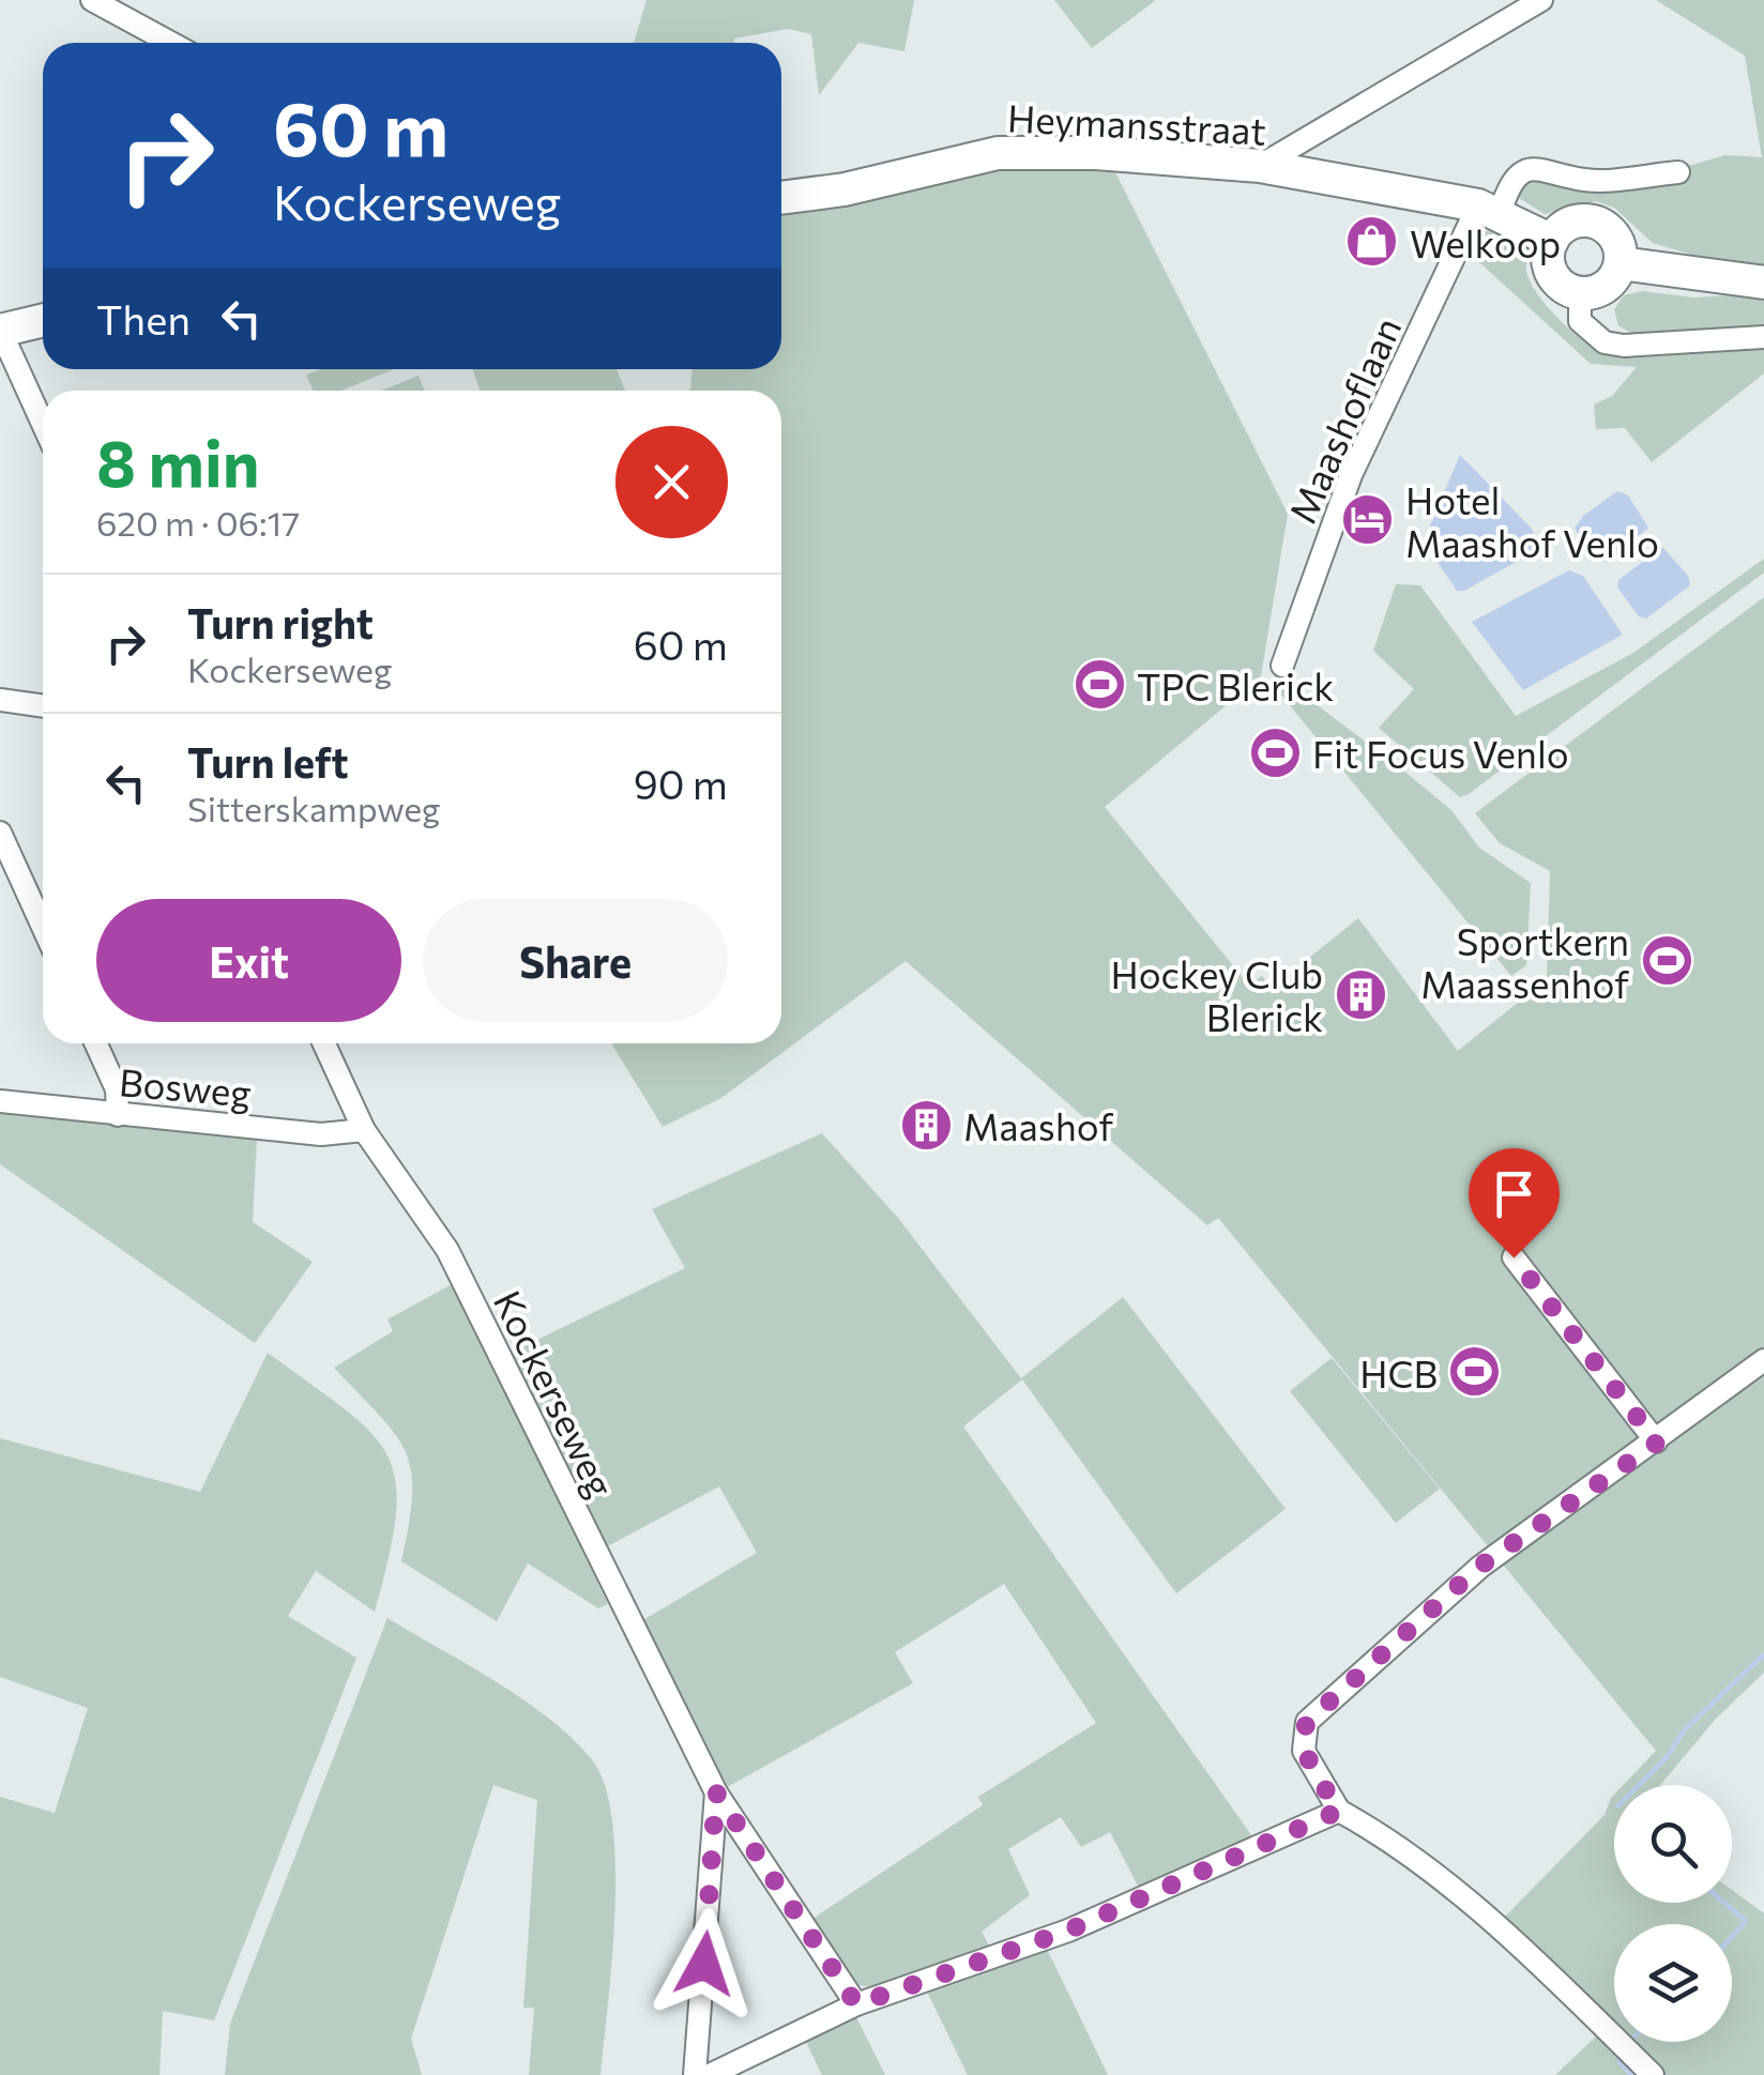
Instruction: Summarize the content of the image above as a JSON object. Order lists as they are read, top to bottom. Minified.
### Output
{"streets":{"street":["Heymansstraat","Maashoflaan","Bosweg","Kockerseweg"]},"crossings":[["Heymansstraat","Maashoflaan"],["Bosweg","Kockerseweg"]],"places":{"shop":["Welkoop"],"hotel":["Hotel Maashof Venlo"],"sports":["TPC Blerick","Fit Focus Venlo","Sportkern Maassenhof","HCB"],"building":["Hockey Club Blerick","Maashof"]},"page":{"turn":["60 m","Kockerseweg"],"then":"Then","heading":["8 min","620 m · 06:17"],"list":[{"name":"Turn right","note":"Kockerseweg","value":"60 m"},{"name":"Turn left","note":"Sitterskampweg","value":"90 m"}],"buttons":["Exit","Share"]}}
